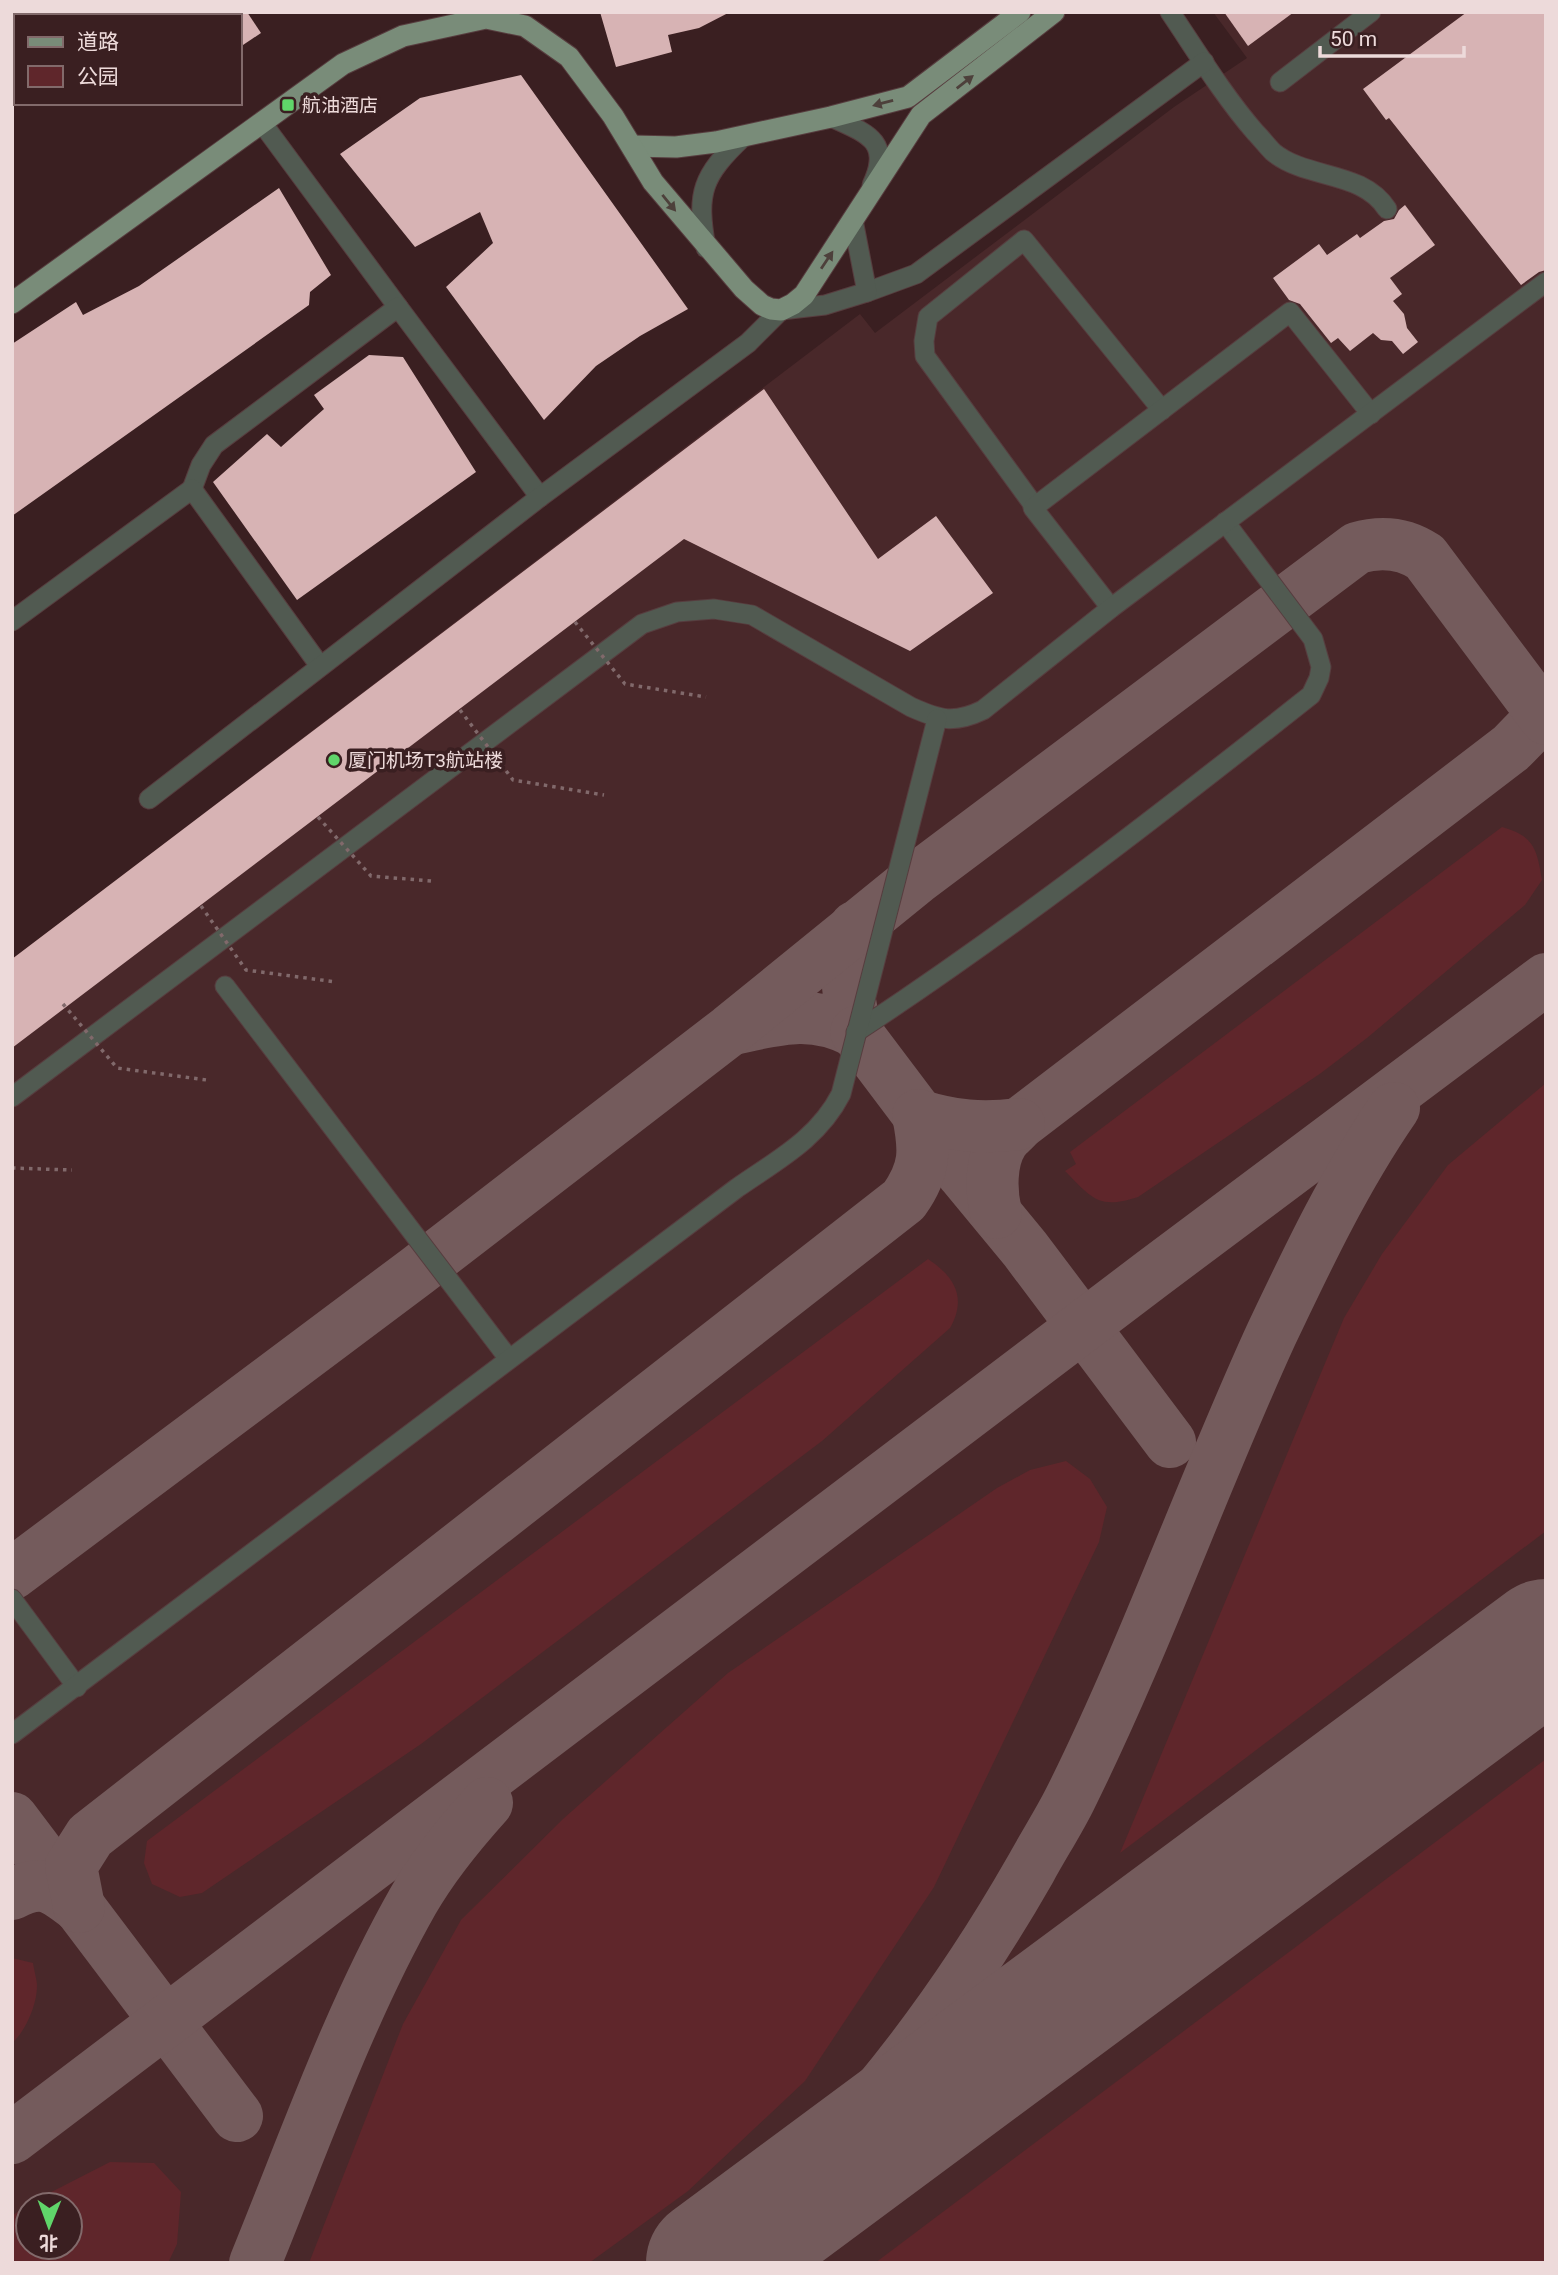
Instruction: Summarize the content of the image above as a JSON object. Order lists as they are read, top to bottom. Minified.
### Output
{"places":{"transit":["航油酒店"],"other":["厦门机场T3航站楼"]},"legend":["道路","公园"],"scale_bar":"50 m","north":"bottom"}
